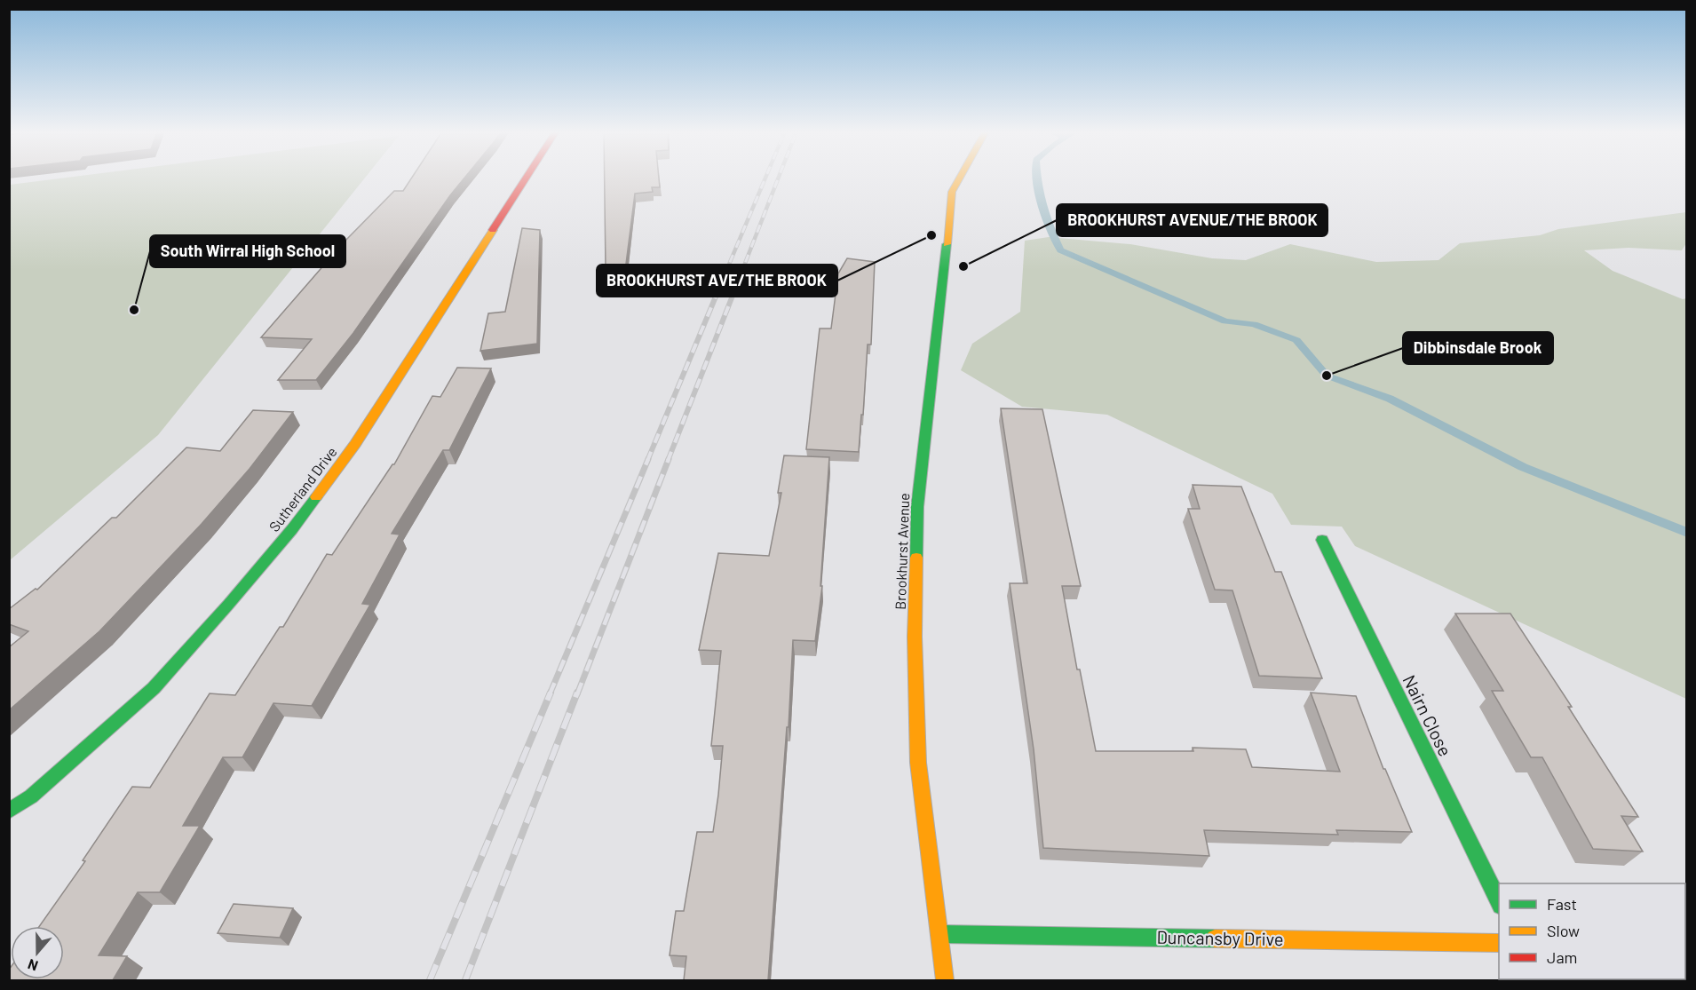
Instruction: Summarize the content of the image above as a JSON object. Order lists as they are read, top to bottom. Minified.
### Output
{"streets":{"street":["Sutherland Drive","Brookhurst Avenue","Nairn Close","Duncansby Drive"]},"crossings":[["Brookhurst Avenue","Duncansby Drive"]],"places":["BROOKHURST AVE/THE BROOK","BROOKHURST AVENUE/THE BROOK","South Wirral High School","Dibbinsdale Brook"],"legend":["Fast","Slow","Jam"],"north":"bottom"}
